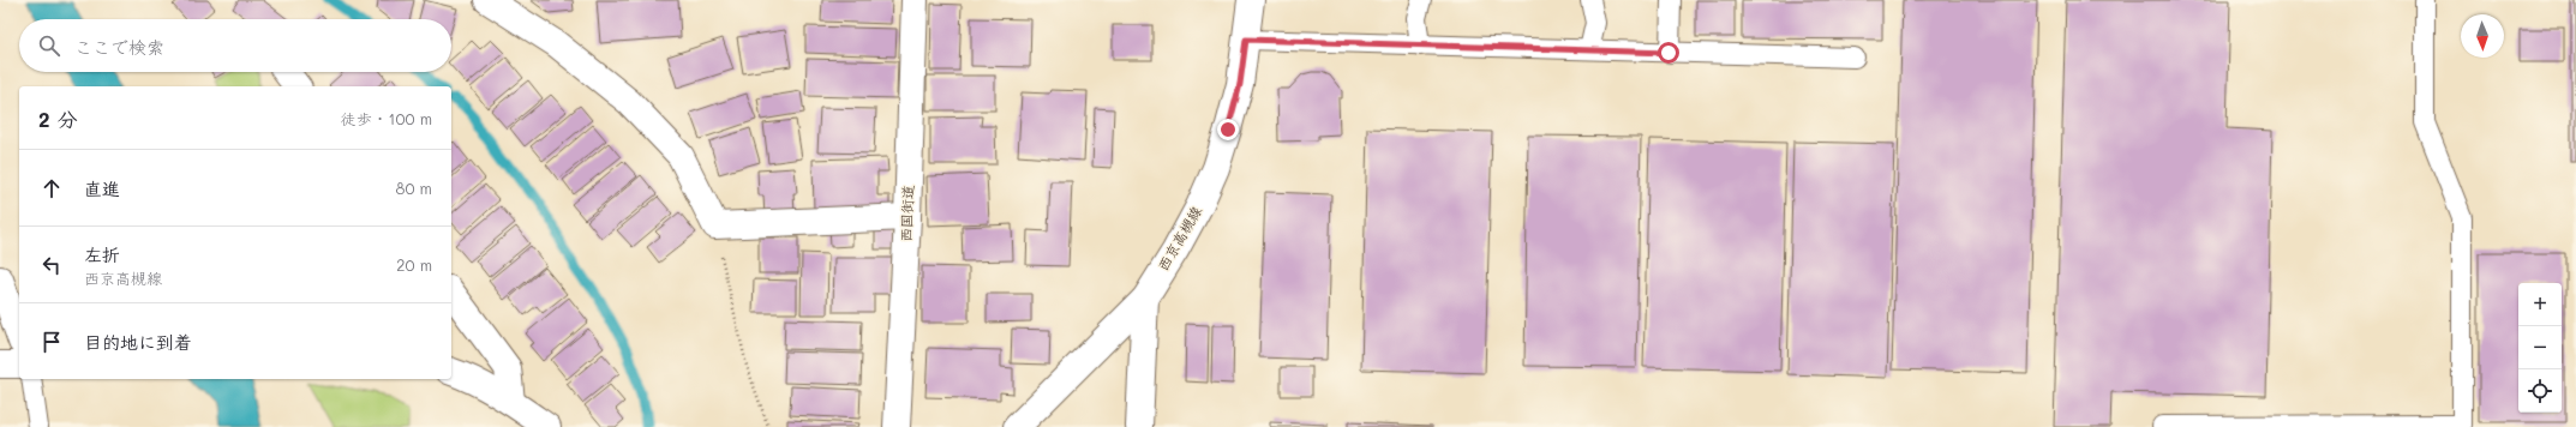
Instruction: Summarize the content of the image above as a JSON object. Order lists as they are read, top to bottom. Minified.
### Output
{"streets":{"street":["西国街道","西京高槻線"]},"north":"bottom","page":{"search":"ここで検索","heading":["2 分","徒歩 · 100 m"],"list":[["直進","80 m"],["左折","西京高槻線","20 m"],"目的地に到着"],"map_buttons":["+","−"]}}
